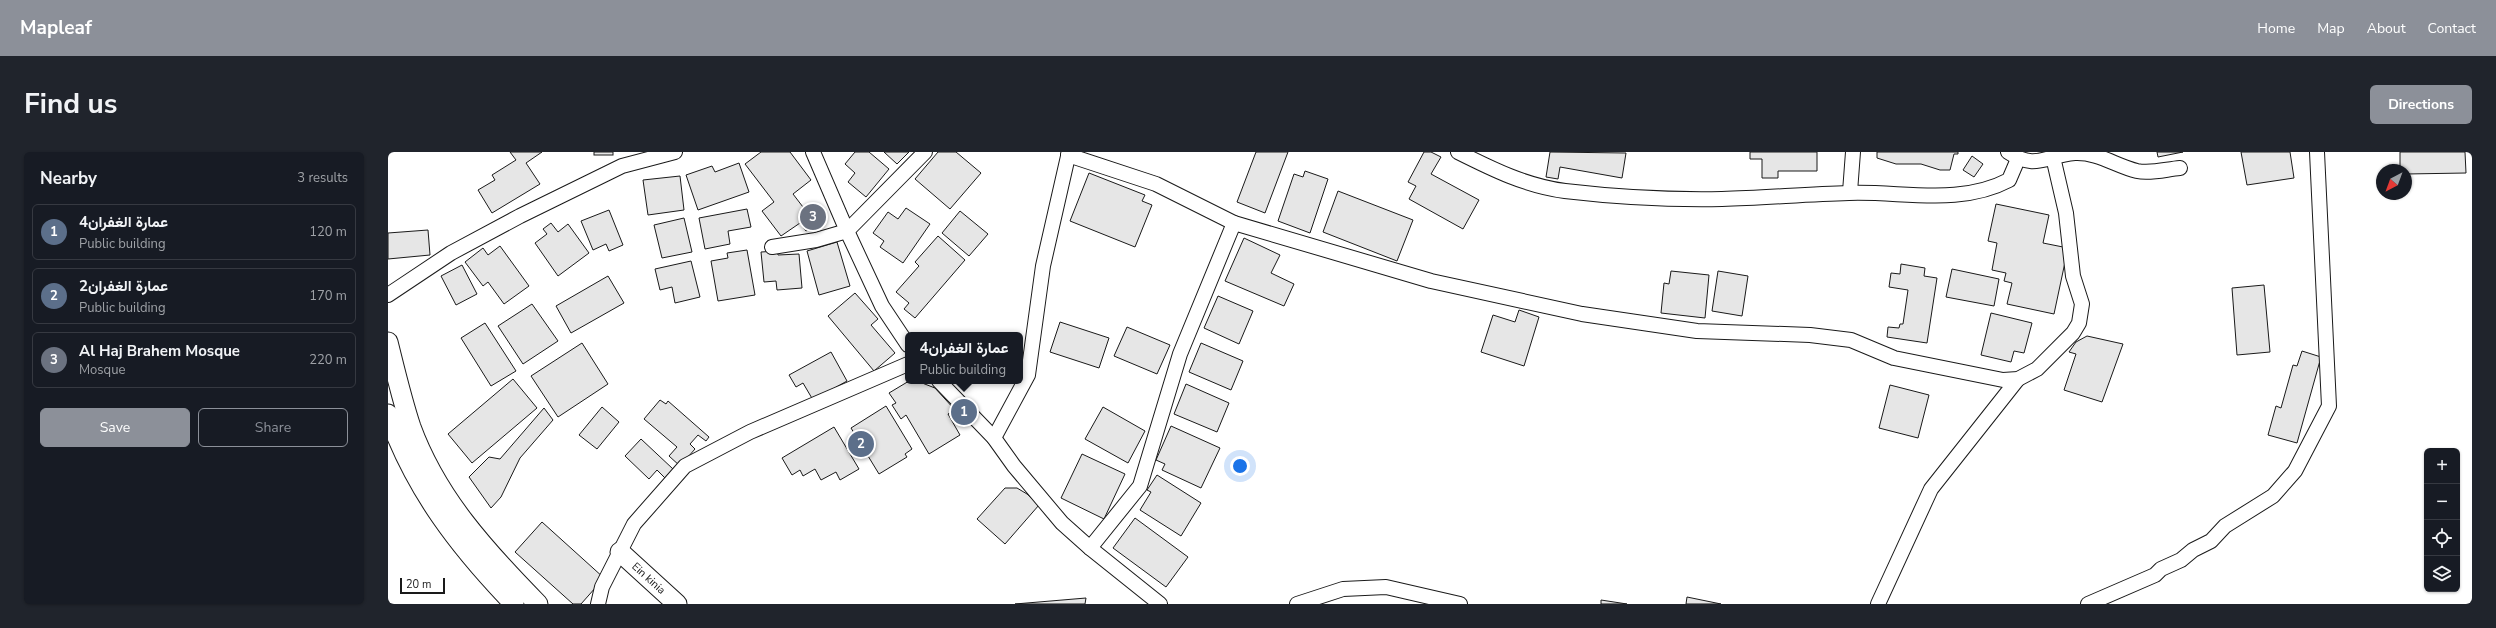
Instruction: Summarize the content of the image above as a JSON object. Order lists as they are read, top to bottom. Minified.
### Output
{"streets":{"main road":["Ein kinia"]},"scale_bar":"20 m","north":"bottom left","page":{"header":"Mapleaf","nav":["Home","Map","About","Contact"],"title":"Find us","buttons":["Directions",["Save","Share"]],"heading":["Nearby","3 results"],"pins":["3","1","2"],"list":[{"mark":"1","name":"عمارة الغفران4","note":"Public building","value":"120 m"},{"mark":"2","name":"عمارة الغفران2","note":"Public building","value":"170 m"},{"mark":"3","name":"Al Haj Brahem Mosque","note":"Mosque","value":"220 m"}],"popup":["عمارة الغفران4","Public building"],"map_buttons":["+","−"],"scale":"20 m"}}
